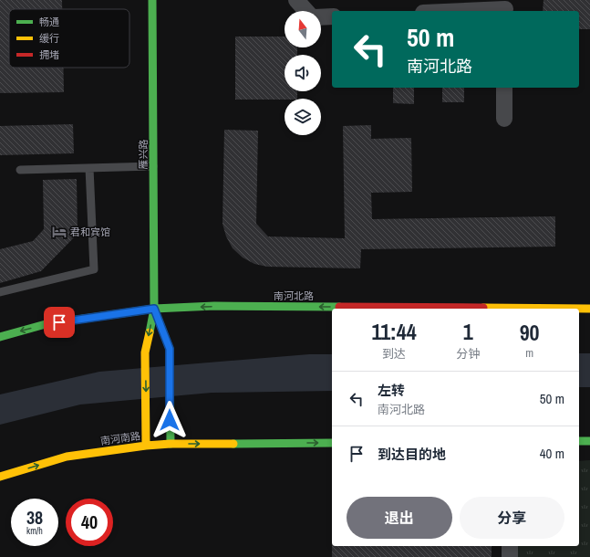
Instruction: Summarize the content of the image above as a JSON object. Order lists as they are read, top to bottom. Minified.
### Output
{"streets":{"street":["雁兴路","南河北路","南河南路"]},"crossings":[["雁兴路","南河北路"]],"one_way":["南河北路","南河南路"],"places":{"hotel":["君和宾馆"]},"legend":["畅通","缓行","拥堵"],"north":"top","page":{"turn":["50 m","南河北路"],"eta":["11:44","到达","1","分钟","90","m"],"list":[{"name":"左转","note":"南河北路","value":"50 m"},{"name":"到达目的地","value":"40 m"}],"buttons":["退出","分享"],"speed":"38 km/h","limit":"40"}}
